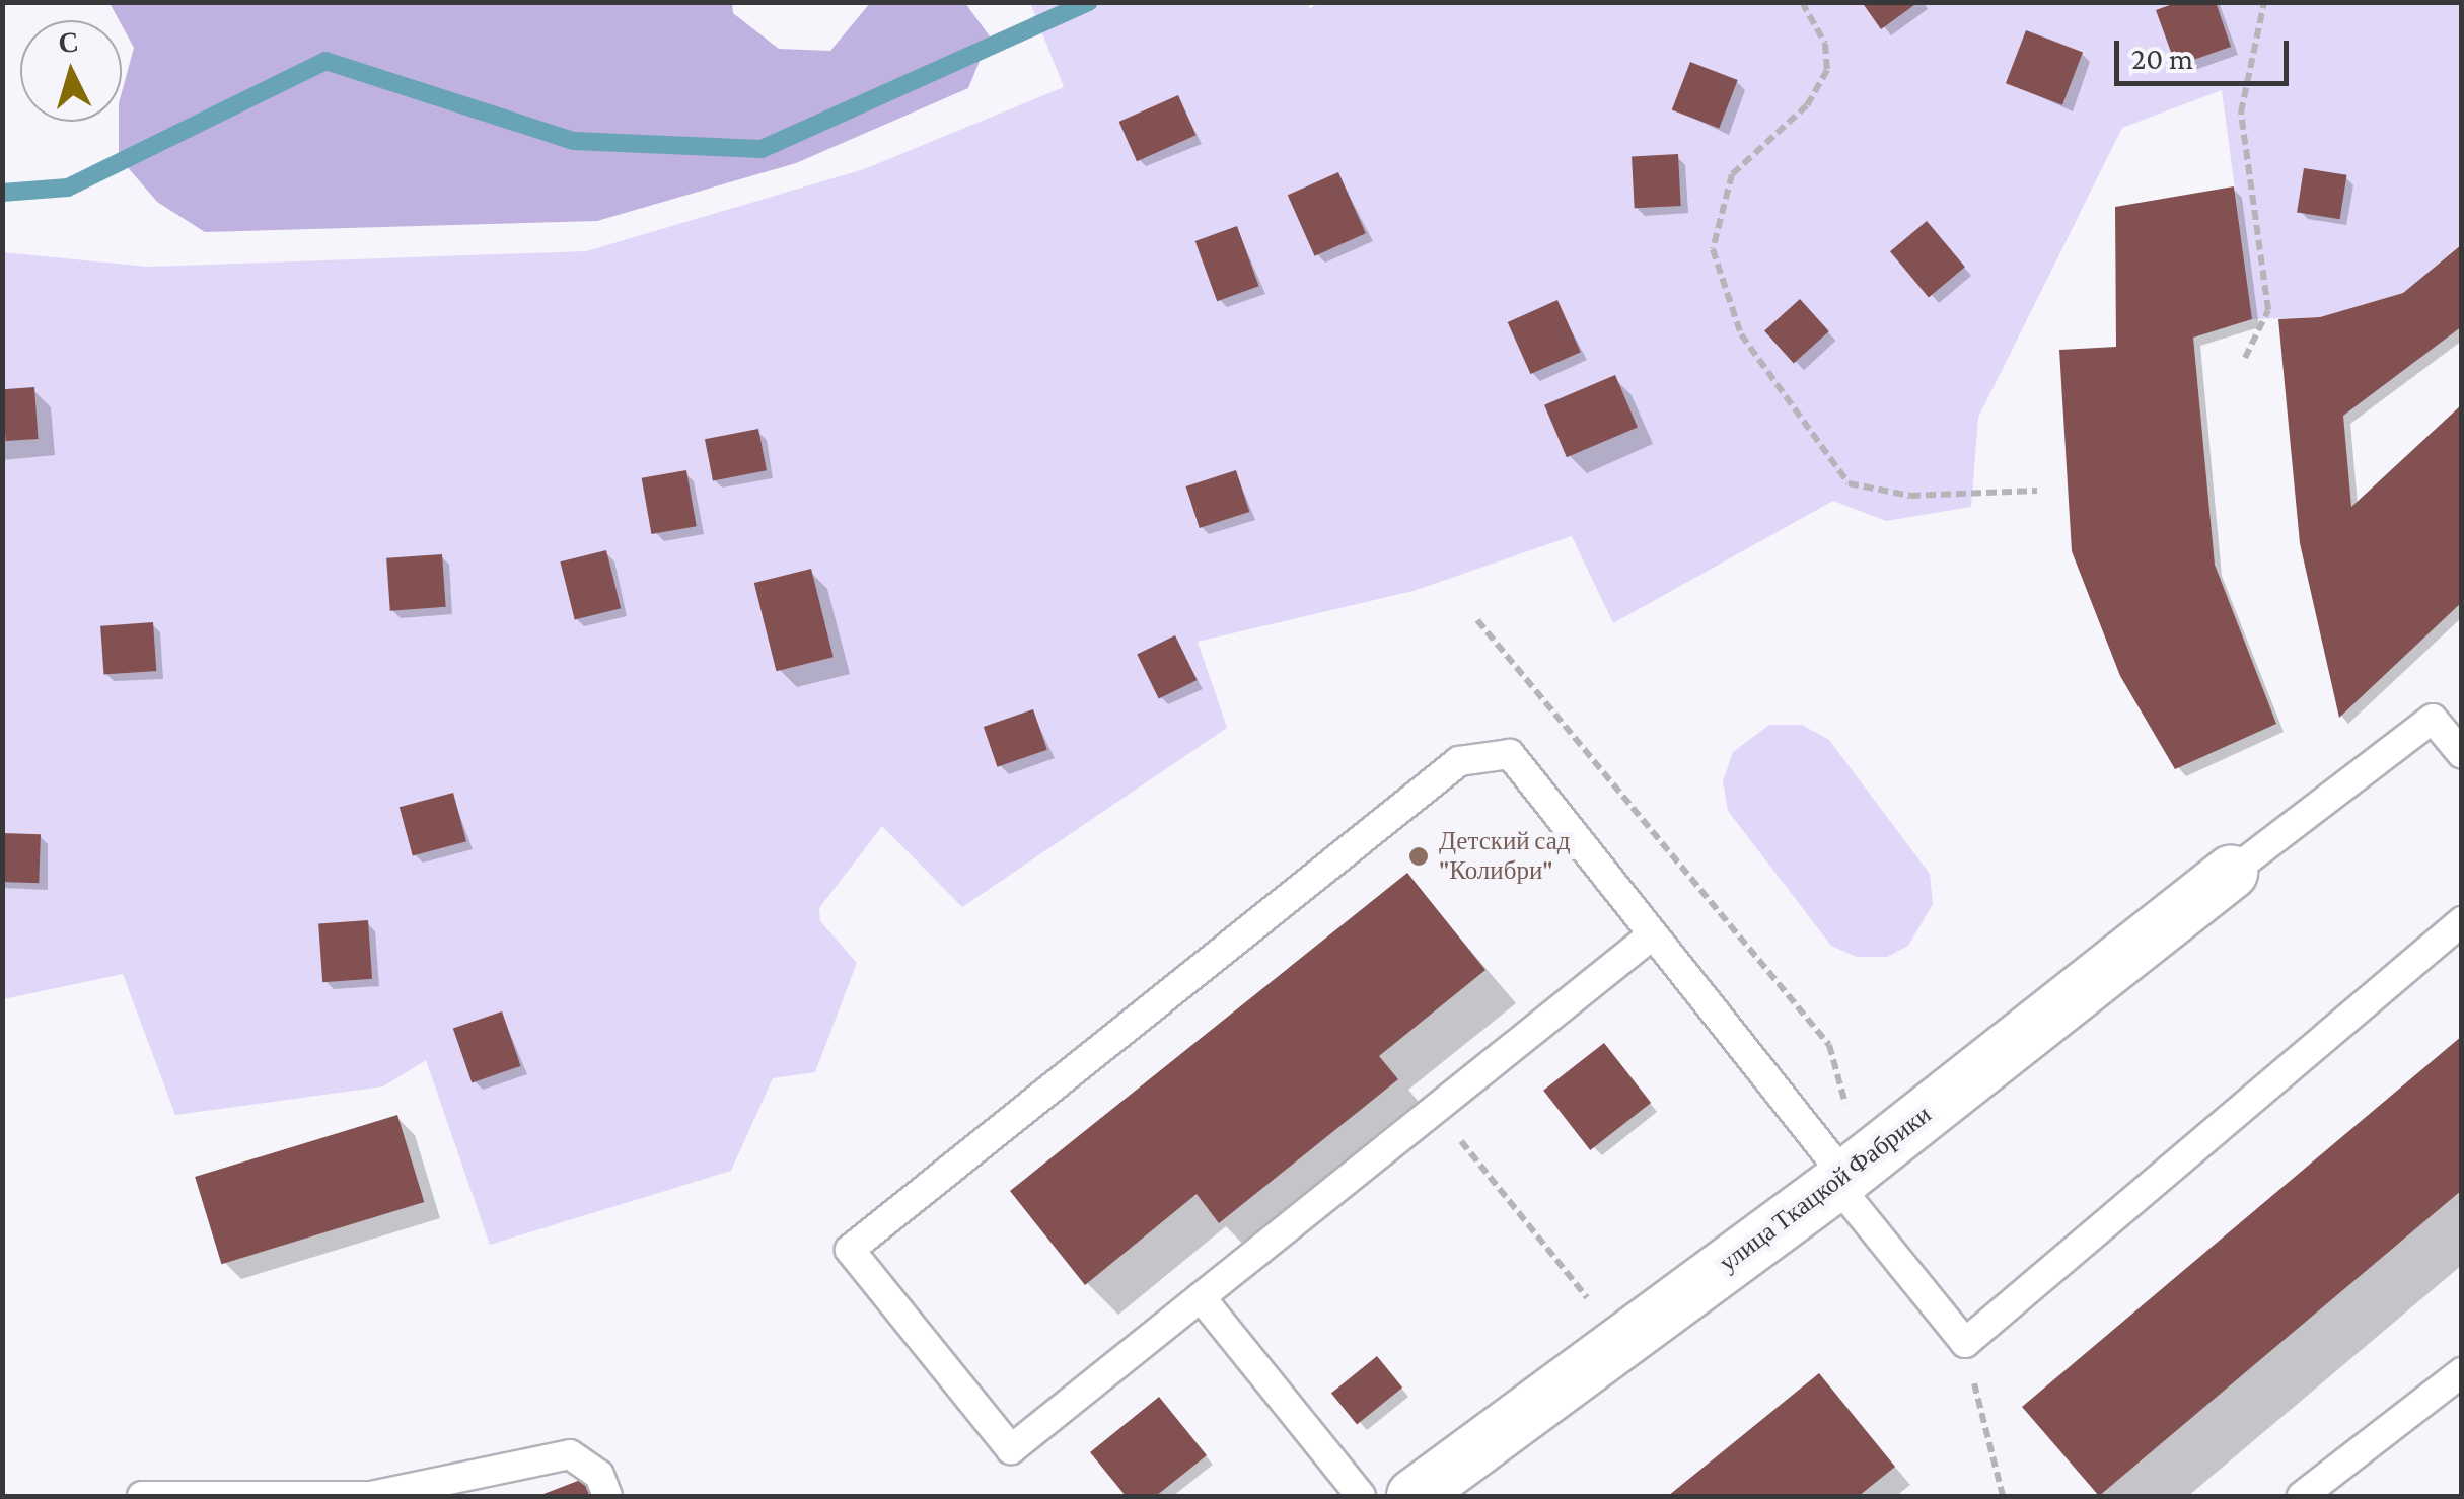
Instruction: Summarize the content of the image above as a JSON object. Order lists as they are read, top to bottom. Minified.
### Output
{"streets":{"street":["улица Ткацкой Фабрики"]},"places":["Детский сад \"Колибри\""],"scale_bar":"20 m","north":"top"}
